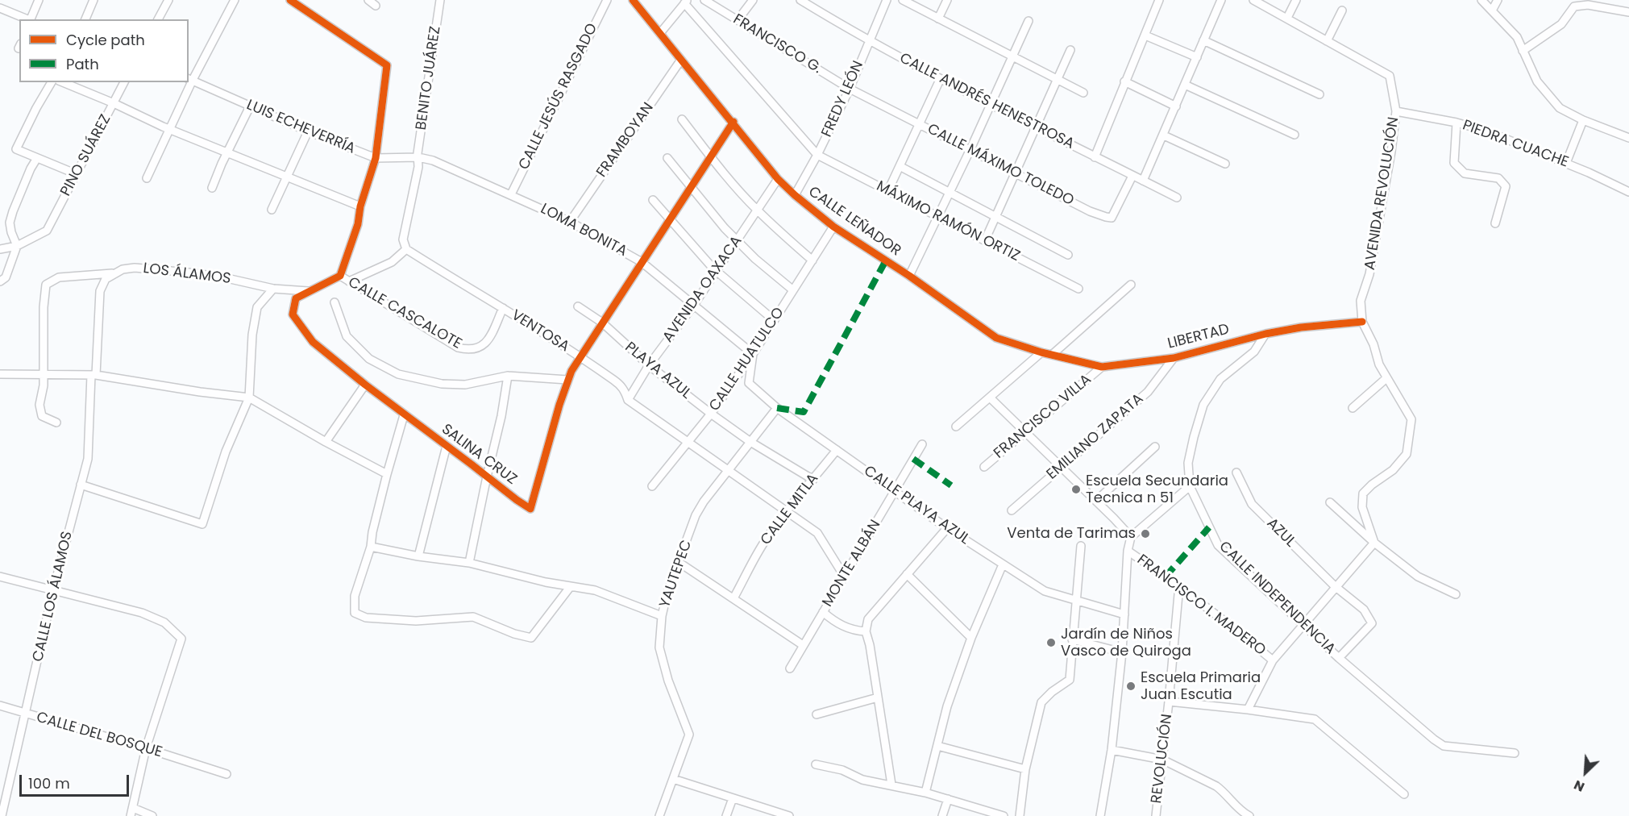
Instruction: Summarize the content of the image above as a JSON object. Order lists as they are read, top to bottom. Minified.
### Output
{"streets":{"street":["FRANCISCO G.","BENITO JUÁREZ","CALLE JESÚS RASGADO","FREDY LEÓN","CALLE ANDRÉS HENESTROSA","LUIS ECHEVERRÍA","FRAMBOYAN","PIEDRA CUACHE","PINO SUÁREZ","CALLE MÁXIMO TOLEDO","AVENIDA REVOLUCIÓN","CALLE LEÑADOR","MÁXIMO RAMÓN ORTIZ","LOMA BONITA","LOS ÁLAMOS","AVENIDA OAXACA","CALLE CASCALOTE","VENTOSA","LIBERTAD","CALLE HUATULCO","PLAYA AZUL","FRANCISCO VILLA","EMILIANO ZAPATA","SALINA CRUZ","CALLE PLAYA AZUL","CALLE MITLA","AZUL","MONTE ALBÁN","YAUTEPEC","CALLE LOS ÁLAMOS","CALLE INDEPENDENCIA","FRANCISCO I. MADERO","CALLE DEL BOSQUE","REVOLUCIÓN"]},"crossings":[["FRANCISCO G.","FREDY LEÓN"],["FRANCISCO G.","CALLE MÁXIMO TOLEDO"],["BENITO JUÁREZ","LUIS ECHEVERRÍA"],["BENITO JUÁREZ","LOMA BONITA"],["CALLE JESÚS RASGADO","LOMA BONITA"],["FREDY LEÓN","CALLE ANDRÉS HENESTROSA"],["FREDY LEÓN","CALLE MÁXIMO TOLEDO"],["FREDY LEÓN","CALLE LEÑADOR"],["FREDY LEÓN","MÁXIMO RAMÓN ORTIZ"],["CALLE ANDRÉS HENESTROSA","CALLE MÁXIMO TOLEDO"],["LUIS ECHEVERRÍA","LOMA BONITA"],["FRAMBOYAN","CALLE LEÑADOR"],["FRAMBOYAN","LOMA BONITA"],["PIEDRA CUACHE","AVENIDA REVOLUCIÓN"],["AVENIDA REVOLUCIÓN","LIBERTAD"],["CALLE LEÑADOR","AVENIDA OAXACA"],["CALLE LEÑADOR","LIBERTAD"],["CALLE LEÑADOR","CALLE HUATULCO"],["LOMA BONITA","AVENIDA OAXACA"],["LOMA BONITA","CALLE HUATULCO"],["LOMA BONITA","CALLE PLAYA AZUL"],["LOS ÁLAMOS","SALINA CRUZ"],["AVENIDA OAXACA","VENTOSA"],["AVENIDA OAXACA","PLAYA AZUL"],["CALLE CASCALOTE","VENTOSA"],["VENTOSA","CALLE HUATULCO"],["VENTOSA","SALINA CRUZ"],["VENTOSA","CALLE MITLA"],["VENTOSA","MONTE ALBÁN"],["VENTOSA","YAUTEPEC"],["LIBERTAD","FRANCISCO VILLA"],["LIBERTAD","EMILIANO ZAPATA"],["LIBERTAD","CALLE INDEPENDENCIA"],["CALLE HUATULCO","PLAYA AZUL"],["CALLE HUATULCO","CALLE PLAYA AZUL"],["PLAYA AZUL","SALINA CRUZ"],["PLAYA AZUL","CALLE MITLA"],["PLAYA AZUL","YAUTEPEC"],["FRANCISCO VILLA","FRANCISCO I. MADERO"],["EMILIANO ZAPATA","FRANCISCO I. MADERO"],["CALLE PLAYA AZUL","CALLE MITLA"],["CALLE PLAYA AZUL","MONTE ALBÁN"],["CALLE PLAYA AZUL","YAUTEPEC"],["AZUL","CALLE INDEPENDENCIA"],["CALLE LOS ÁLAMOS","CALLE DEL BOSQUE"],["FRANCISCO I. MADERO","REVOLUCIÓN"]],"places":["Escuela Secundaria Tecnica n 51","Venta de Tarimas","Jardín de Niños Vasco de Quiroga","Escuela Primaria Juan Escutia"],"legend":["Cycle path","Path"],"scale_bar":"100 m","north":"bottom left"}
